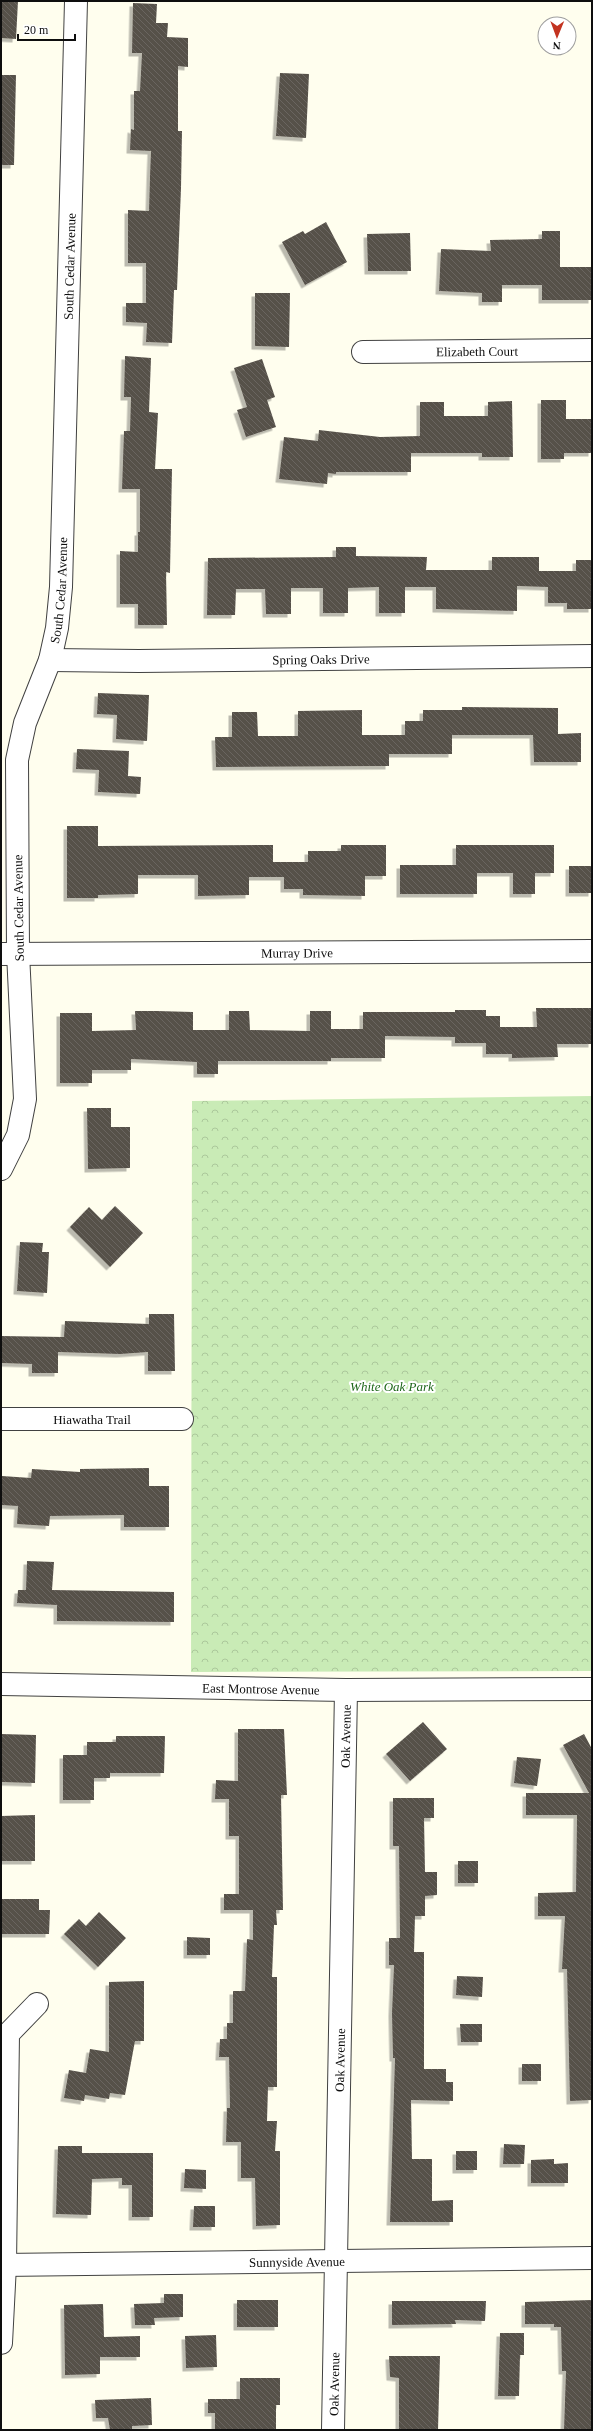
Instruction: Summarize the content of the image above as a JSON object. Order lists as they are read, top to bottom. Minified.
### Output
{"streets":{"street":["South Cedar Avenue","Elizabeth Court","Spring Oaks Drive","Murray Drive","Hiawatha Trail","East Montrose Avenue","Oak Avenue","Sunnyside Avenue"]},"crossings":[["South Cedar Avenue","Spring Oaks Drive"],["South Cedar Avenue","Murray Drive"],["East Montrose Avenue","Oak Avenue"],["Oak Avenue","Sunnyside Avenue"]],"parks":["White Oak Park"],"scale_bar":"20 m","north":"bottom"}
